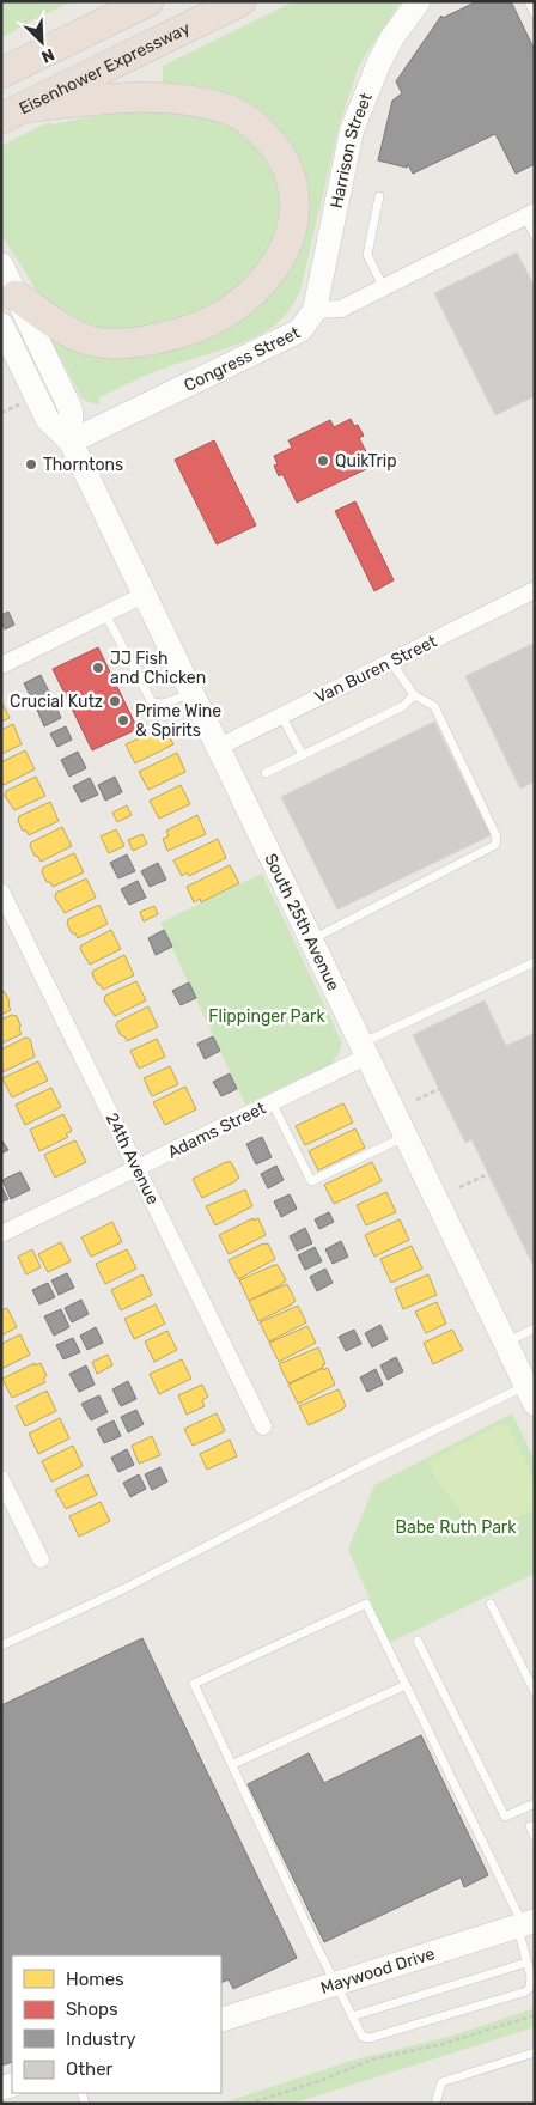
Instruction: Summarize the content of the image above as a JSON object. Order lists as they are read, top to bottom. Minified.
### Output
{"streets":{"highway":["Eisenhower Expressway"],"main road":["Harrison Street","Congress Street","South 25th Avenue","Maywood Drive"],"street":["Van Buren Street","Adams Street","24th Avenue"]},"crossings":[["Harrison Street","Congress Street"],["Congress Street","South 25th Avenue"],["Van Buren Street","South 25th Avenue"],["South 25th Avenue","Adams Street"],["Adams Street","24th Avenue"]],"parks":["Flippinger Park","Babe Ruth Park"],"places":["QuikTrip","Thorntons","JJ Fish and Chicken","Crucial Kutz","Prime Wine & Spirits"],"legend":["Homes","Shops","Industry","Other"],"north":"bottom right"}
